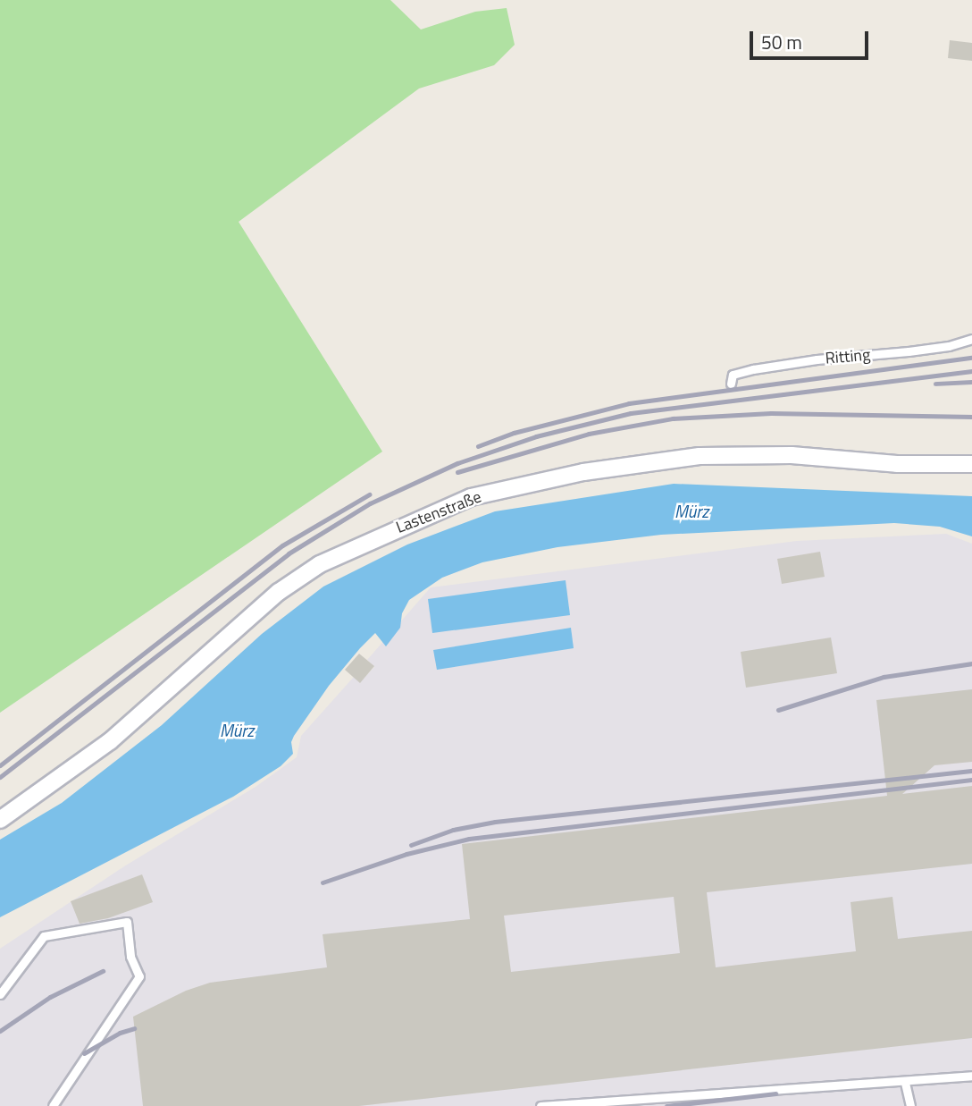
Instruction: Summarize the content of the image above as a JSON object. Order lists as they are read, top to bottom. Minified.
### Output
{"streets":{"street":["Lastenstraße"],"lane":["Ritting"]},"water":["Mürz"],"scale_bar":"50 m"}
